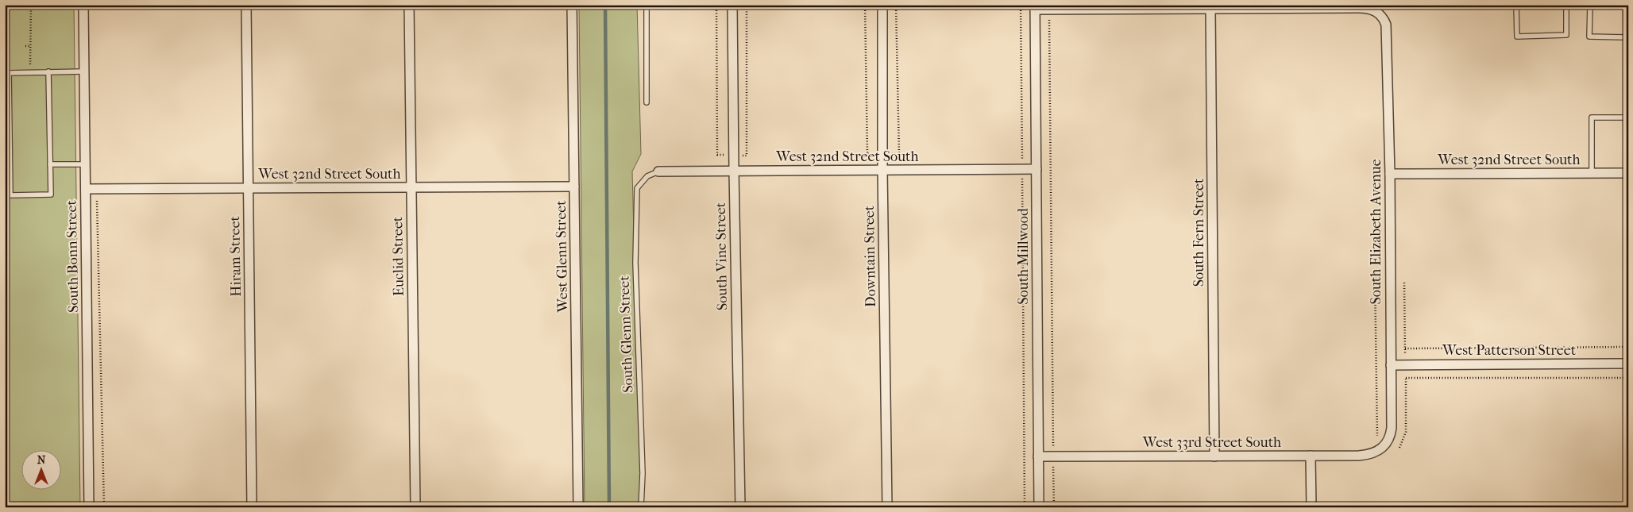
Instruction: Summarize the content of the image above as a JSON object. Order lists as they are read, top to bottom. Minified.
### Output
{"streets":{"street":["West 32nd Street South","South Elizabeth Avenue","South Fern Street","South Bonn Street","Hiram Street","Euclid Street","West Glenn Street","South Vine Street","Downtain Street","South Millwood","West Patterson Street","West 33rd Street South"],"lane":["South Glenn Street"]},"crossings":[["West 32nd Street South","South Elizabeth Avenue"],["West 32nd Street South","South Bonn Street"],["West 32nd Street South","Hiram Street"],["West 32nd Street South","Euclid Street"],["West 32nd Street South","West Glenn Street"],["West 32nd Street South","South Vine Street"],["West 32nd Street South","Downtain Street"],["West 32nd Street South","South Millwood"],["West 32nd Street South","South Glenn Street"],["South Elizabeth Avenue","South Fern Street"],["South Elizabeth Avenue","West Patterson Street"],["South Elizabeth Avenue","West 33rd Street South"],["South Fern Street","West 33rd Street South"],["South Millwood","West 33rd Street South"]],"north":"top"}
